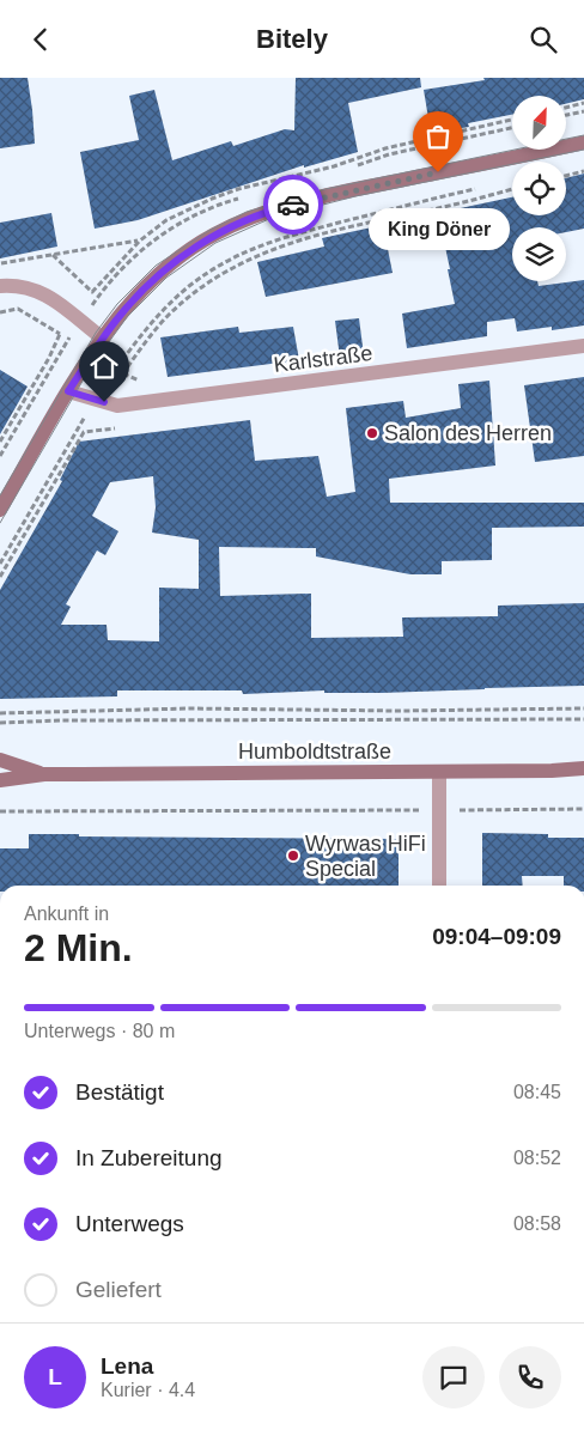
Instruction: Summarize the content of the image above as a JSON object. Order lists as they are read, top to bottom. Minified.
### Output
{"streets":{"street":["Karlstraße","Humboldtstraße"]},"places":["King Döner","Salon des Herren","Wyrwas HiFi Special"],"north":"top right","page":{"header":"Bitely","bubble":"King Döner","heading":["2 Min.","Ankunft in","09:04–09:09"],"panel":["Lena","Kurier · 4.4"],"bar":"Unterwegs · 80 m","list":[["Bestätigt","08:45"],["In Zubereitung","08:52"],["Unterwegs","08:58"],"Geliefert"],"round":"L"}}
